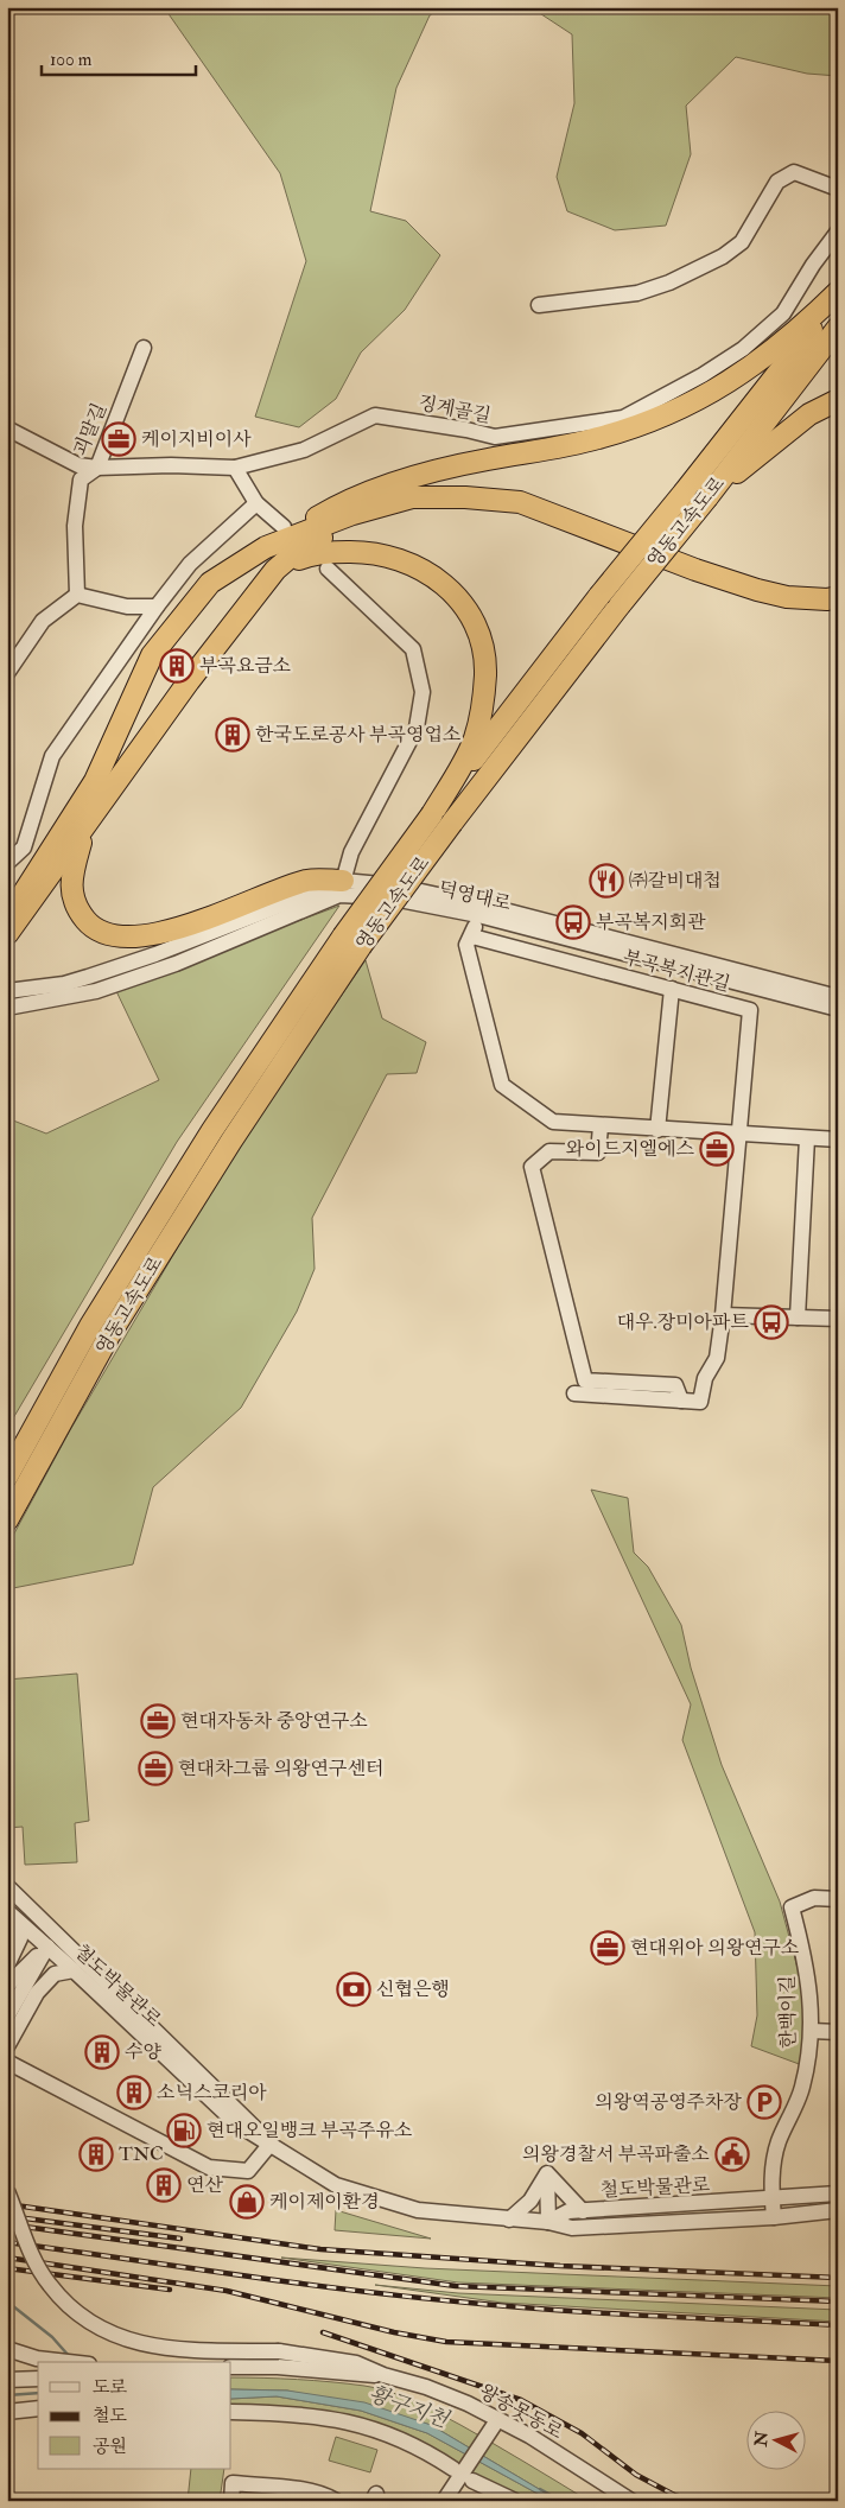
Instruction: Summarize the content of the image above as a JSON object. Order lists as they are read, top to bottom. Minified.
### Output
{"streets":{"highway":["영동고속도로"],"street":["징계골길","괴말길","덕영대로","부곡복지관길","철도박물관로","한백이길","왕송못동로"]},"crossings":[["징계골길","괴말길"],["철도박물관로","한백이길"]],"water":["황구지천"],"places":{"office":["케이지비이사","와이드지엘에스","현대자동차 중앙연구소","현대차그룹 의왕연구센터","현대위아 의왕연구소"],"building":["부곡요금소","한국도로공사 부곡영업소","수양","소닉스코리아","TNC","연산"],"restaurant":["㈜갈비대첩"],"bus stop":["부곡복지회관","대우.장미아파트"],"bank":["신협은행"],"parking":["의왕역공영주차장"],"fuel station":["현대오일뱅크 부곡주유소"],"public building":["의왕경찰서 부곡파출소"],"shop":["케이제이환경"]},"legend":["도로","철도","공원"],"scale_bar":"100 m","north":"left"}
